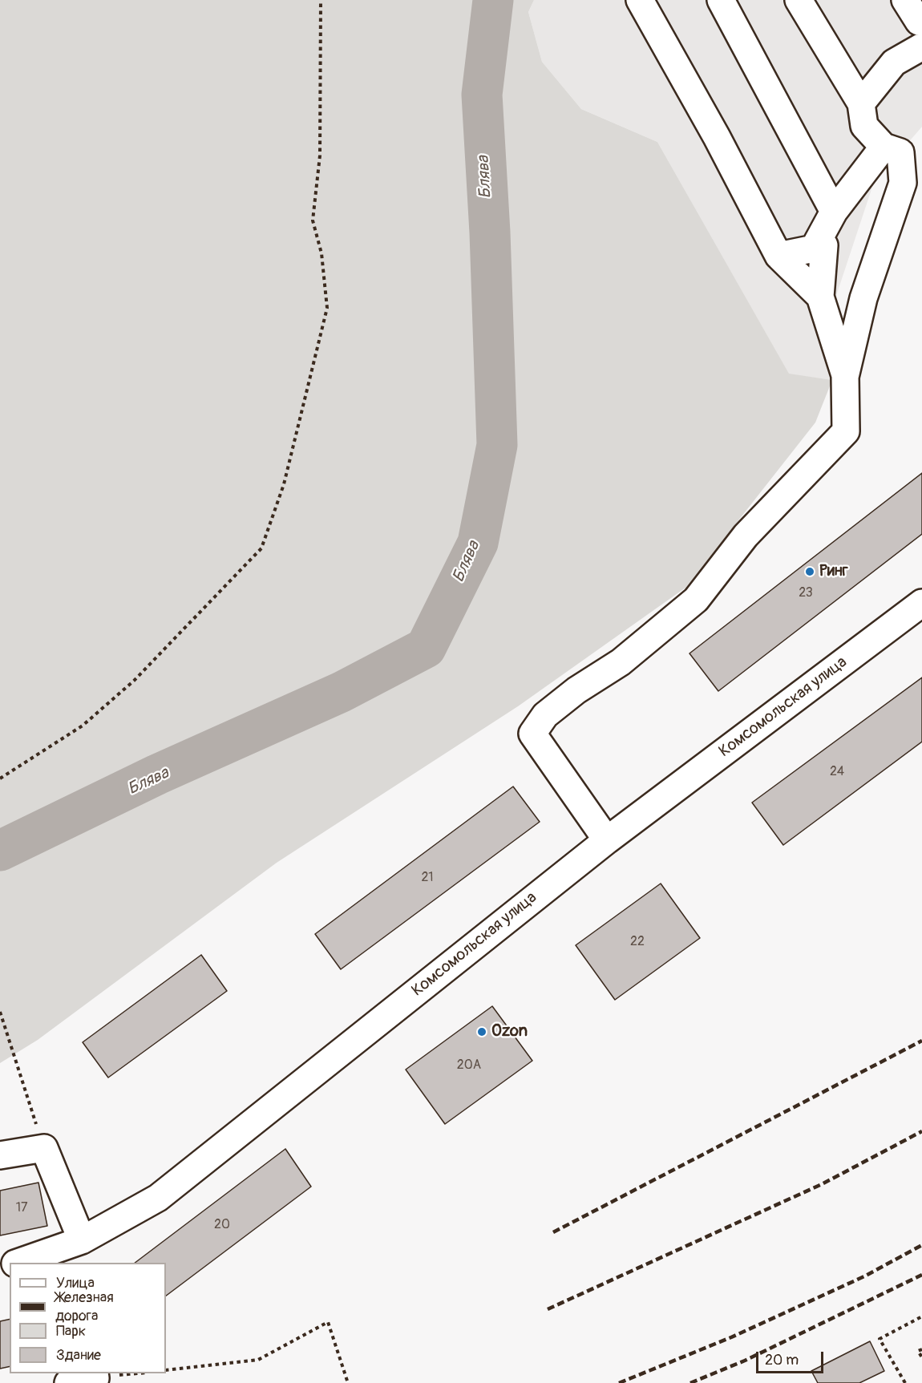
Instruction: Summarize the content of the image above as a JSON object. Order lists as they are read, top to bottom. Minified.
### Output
{"streets":{"street":["Комсомольская улица"]},"water":["Блява"],"places":["Ринг","Ozon"],"house_numbers":["23","24","21","22","20А","17","20"],"legend":["Улица","Железная дорога","Парк","Здание"],"scale_bar":"20 m"}
